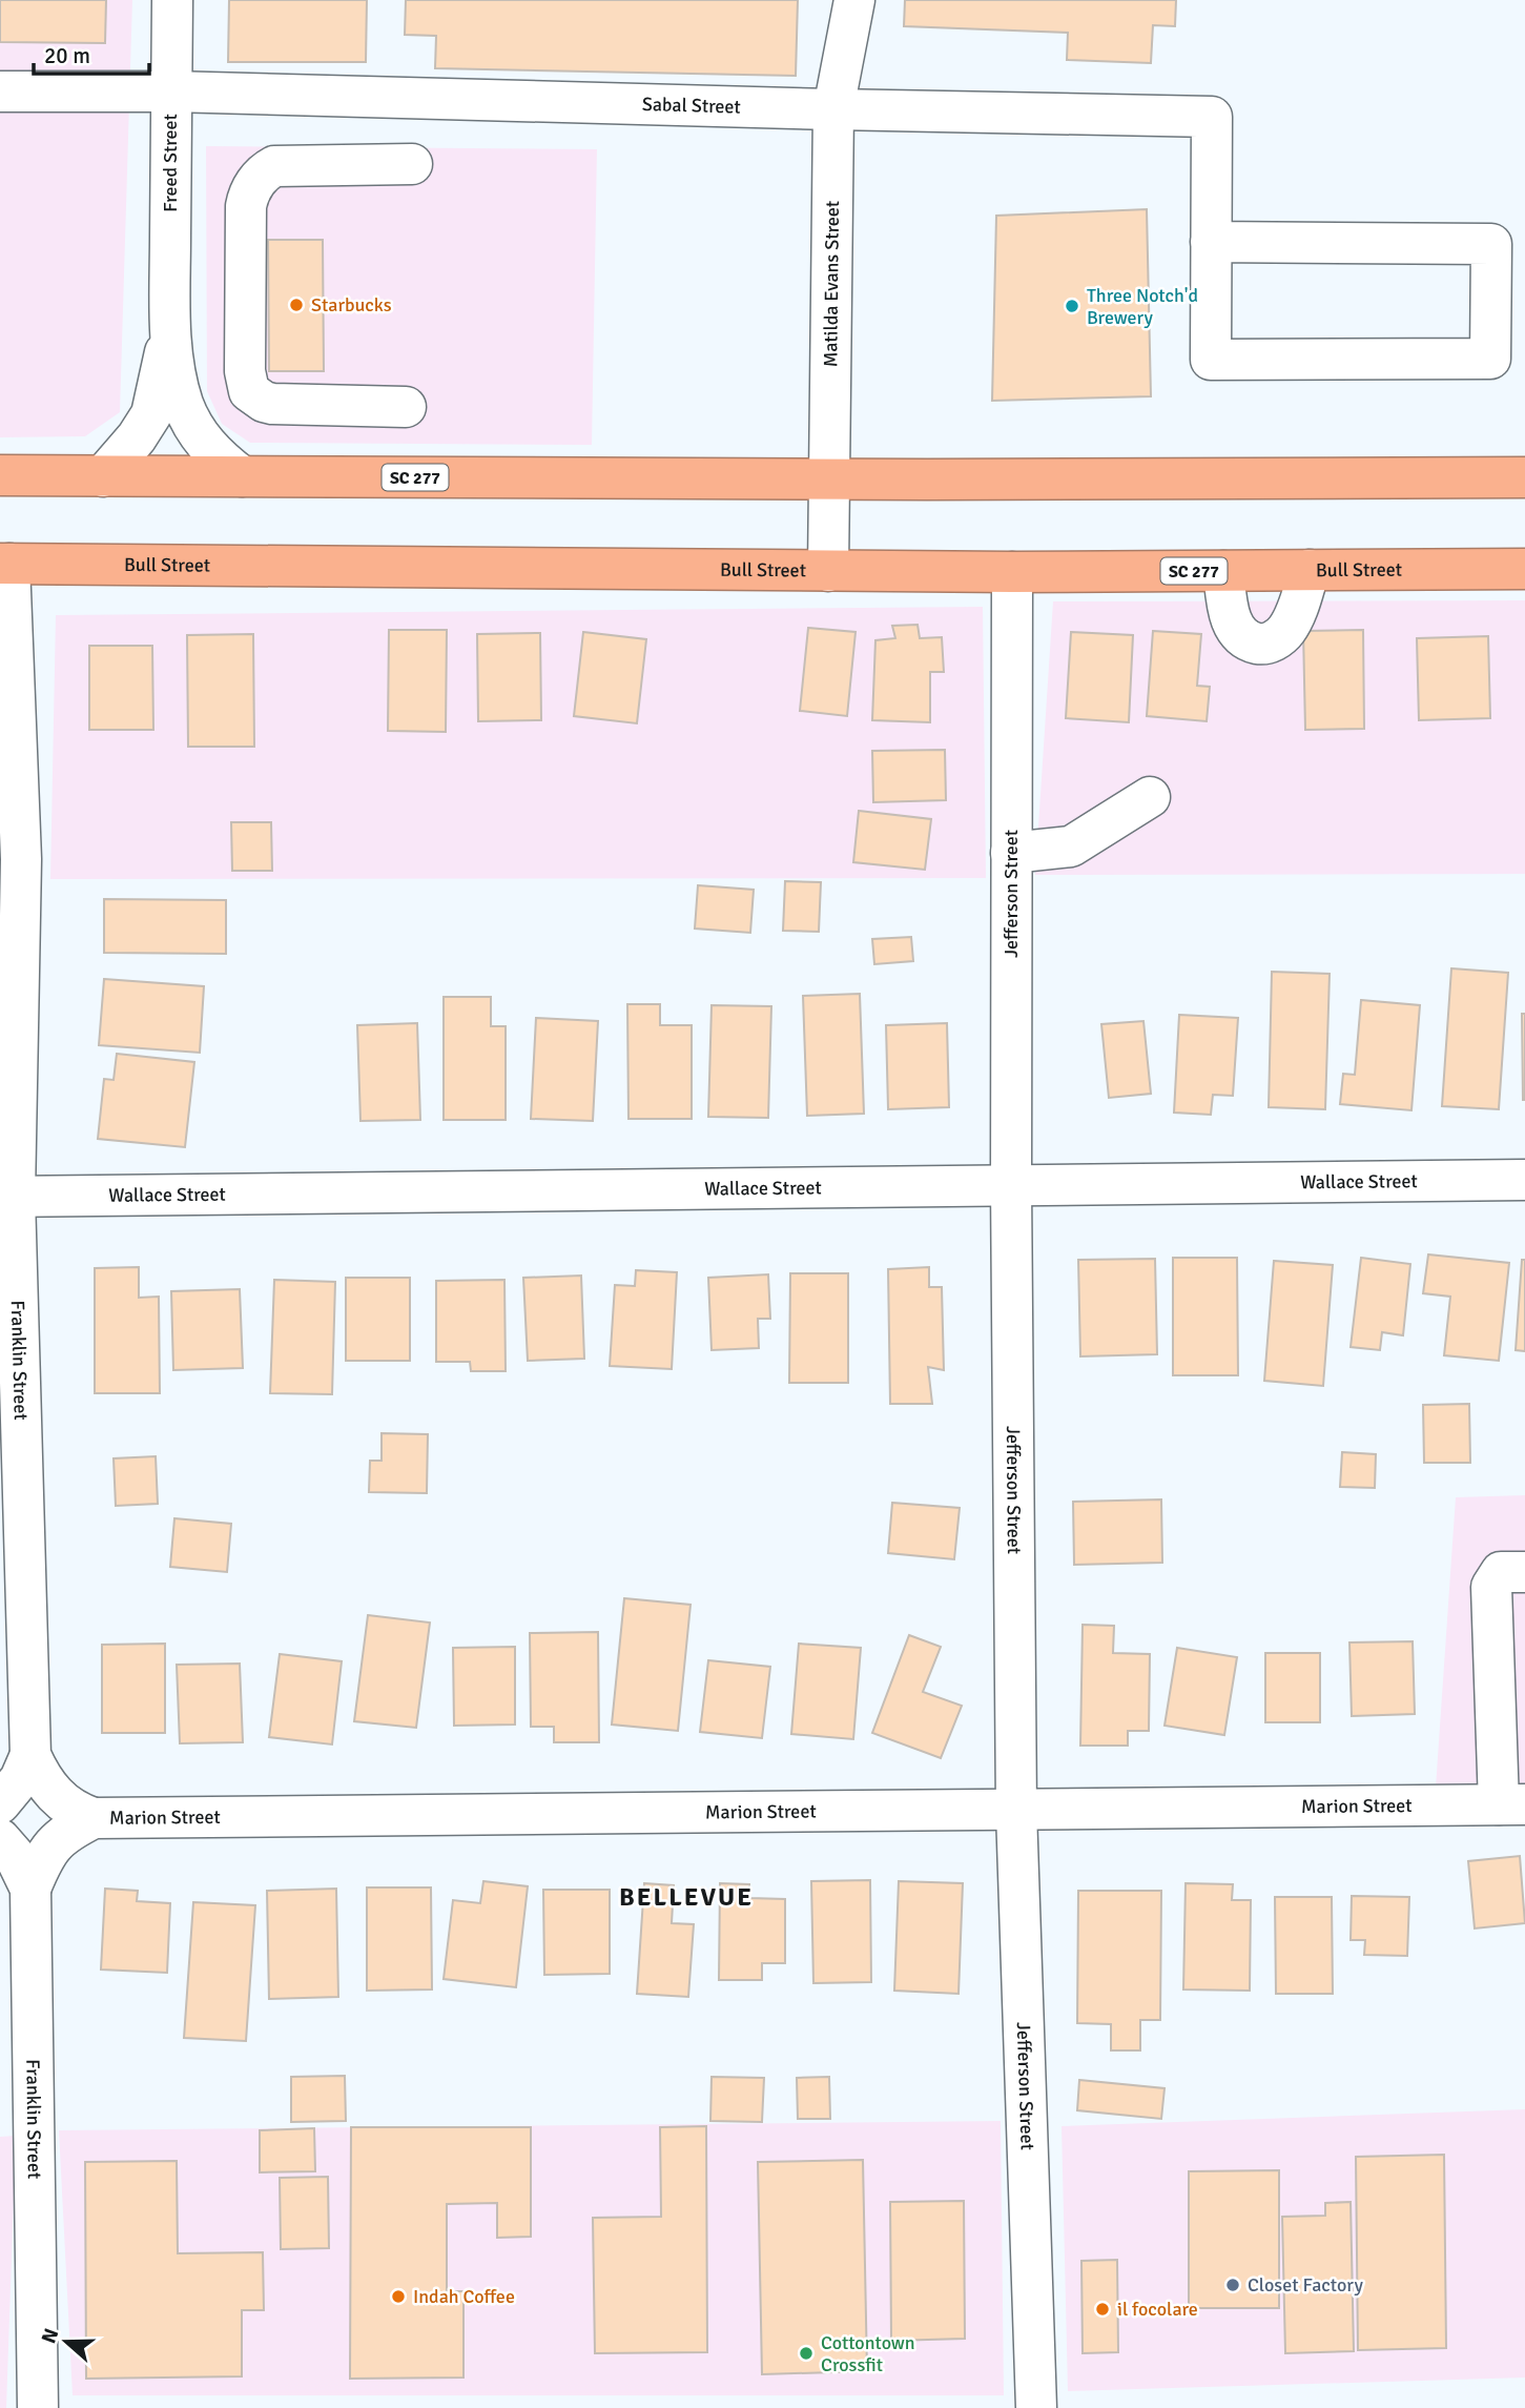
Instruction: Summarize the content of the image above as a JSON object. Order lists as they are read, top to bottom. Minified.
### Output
{"streets":{"highway":["SC 277","Bull Street"],"street":["Sabal Street","Freed Street","Matilda Evans Street","Jefferson Street","Wallace Street","Franklin Street","Marion Street"]},"crossings":[["Sabal Street","Freed Street"],["Sabal Street","Matilda Evans Street"],["Freed Street","SC 277"],["Matilda Evans Street","SC 277"],["Matilda Evans Street","Bull Street"],["Bull Street","Jefferson Street"],["Bull Street","Franklin Street"],["Jefferson Street","Wallace Street"],["Jefferson Street","Marion Street"],["Wallace Street","Franklin Street"],["Franklin Street","Marion Street"]],"districts":["BELLEVUE"],"places":["Starbucks","Three Notch'd Brewery","Closet Factory","Indah Coffee","il focolare","Cottontown Crossfit"],"scale_bar":"20 m","north":"left"}
